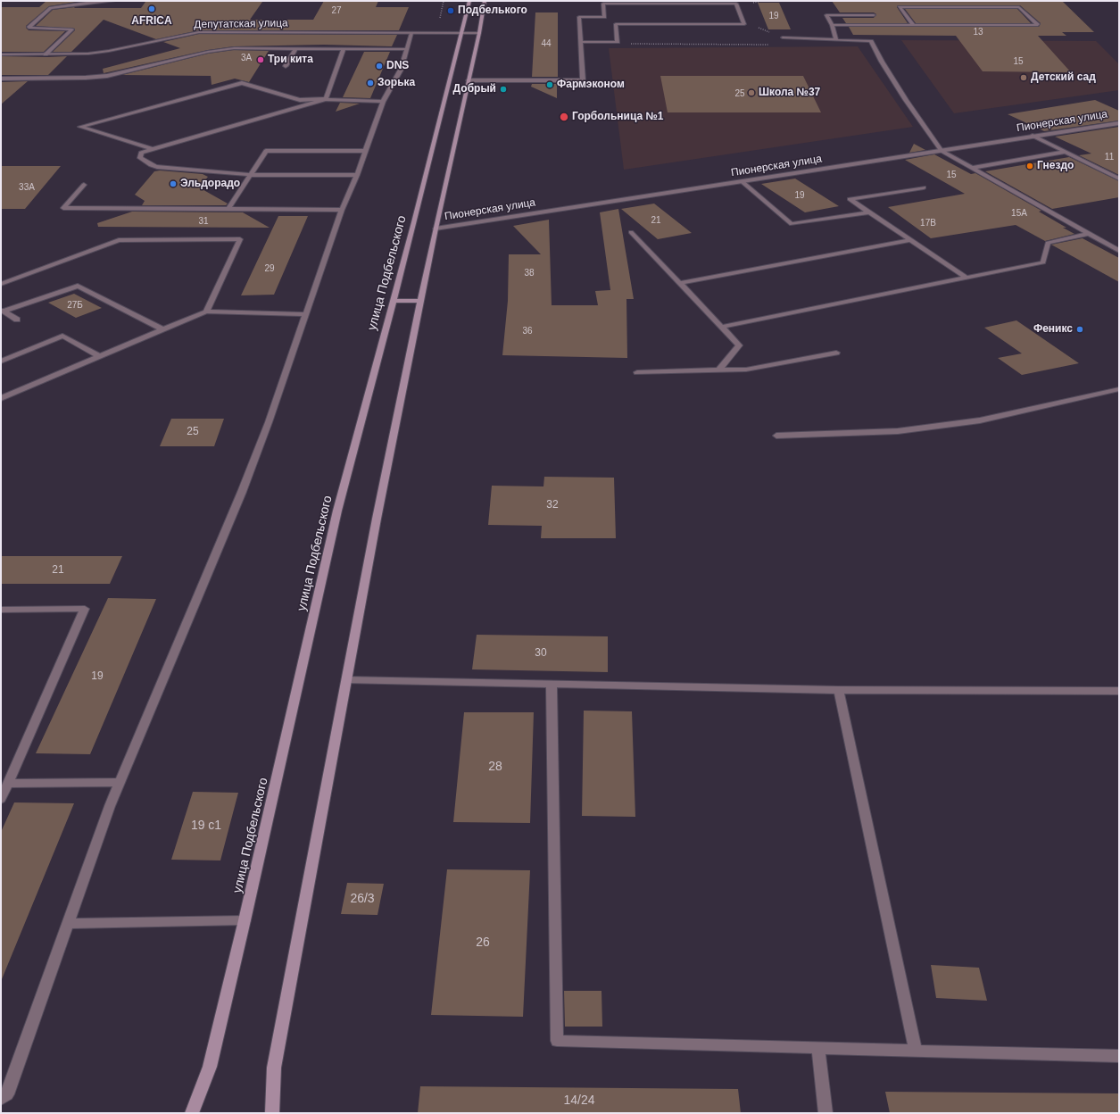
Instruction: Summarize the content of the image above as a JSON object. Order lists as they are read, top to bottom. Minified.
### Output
{"streets":{"main road":["улица Подбельского"],"street":["Депутатская улица","Пионерская улица"]},"crossings":[["Депутатская улица","улица Подбельского"]],"places":["AFRICA","Подбелького","Три кита","DNS","Детский сад","Зорька","Фармэконом","Добрый","Школа №37","Горбольница №1","Гнездо","Эльдорадо","Феникс"],"house_numbers":["27","19","13","44","3А","15","25","11","15","33А","19","15А","21","31","17В","29","38","27Б","36","25","32","21","30","19","28","19 с1","26/3","26","14/24"]}
